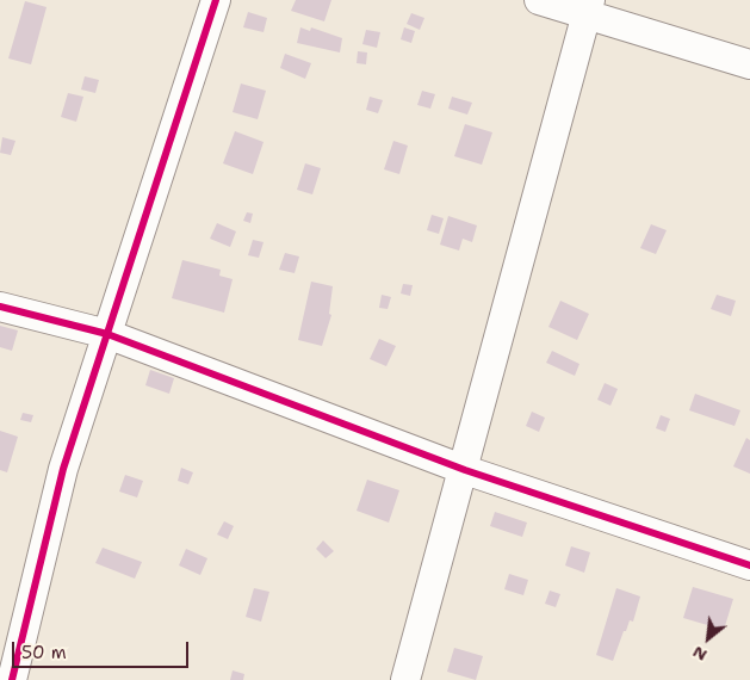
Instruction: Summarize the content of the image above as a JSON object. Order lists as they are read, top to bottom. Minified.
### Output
{"scale_bar":"50 m","north":"bottom left"}
